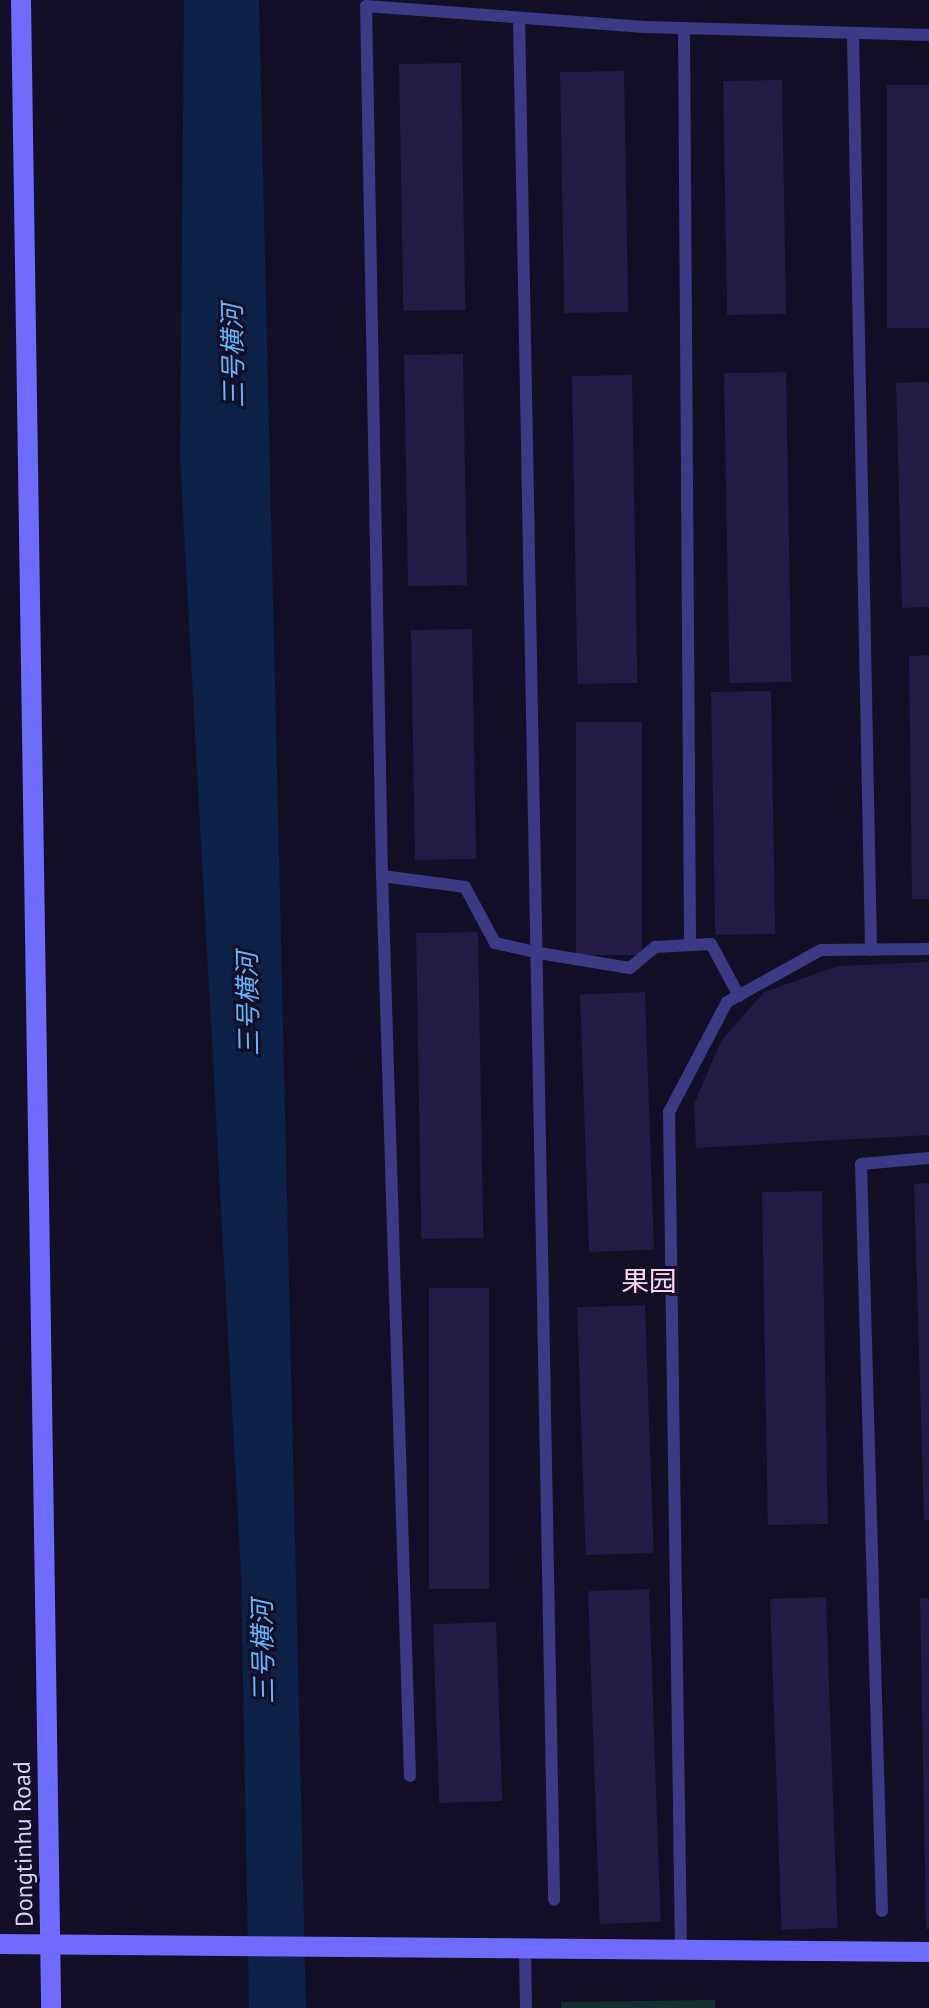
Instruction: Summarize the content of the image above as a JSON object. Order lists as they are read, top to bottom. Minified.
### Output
{"streets":{"street":["Dongtinhu Road"]},"districts":["果园"],"water":["三号横河"]}
